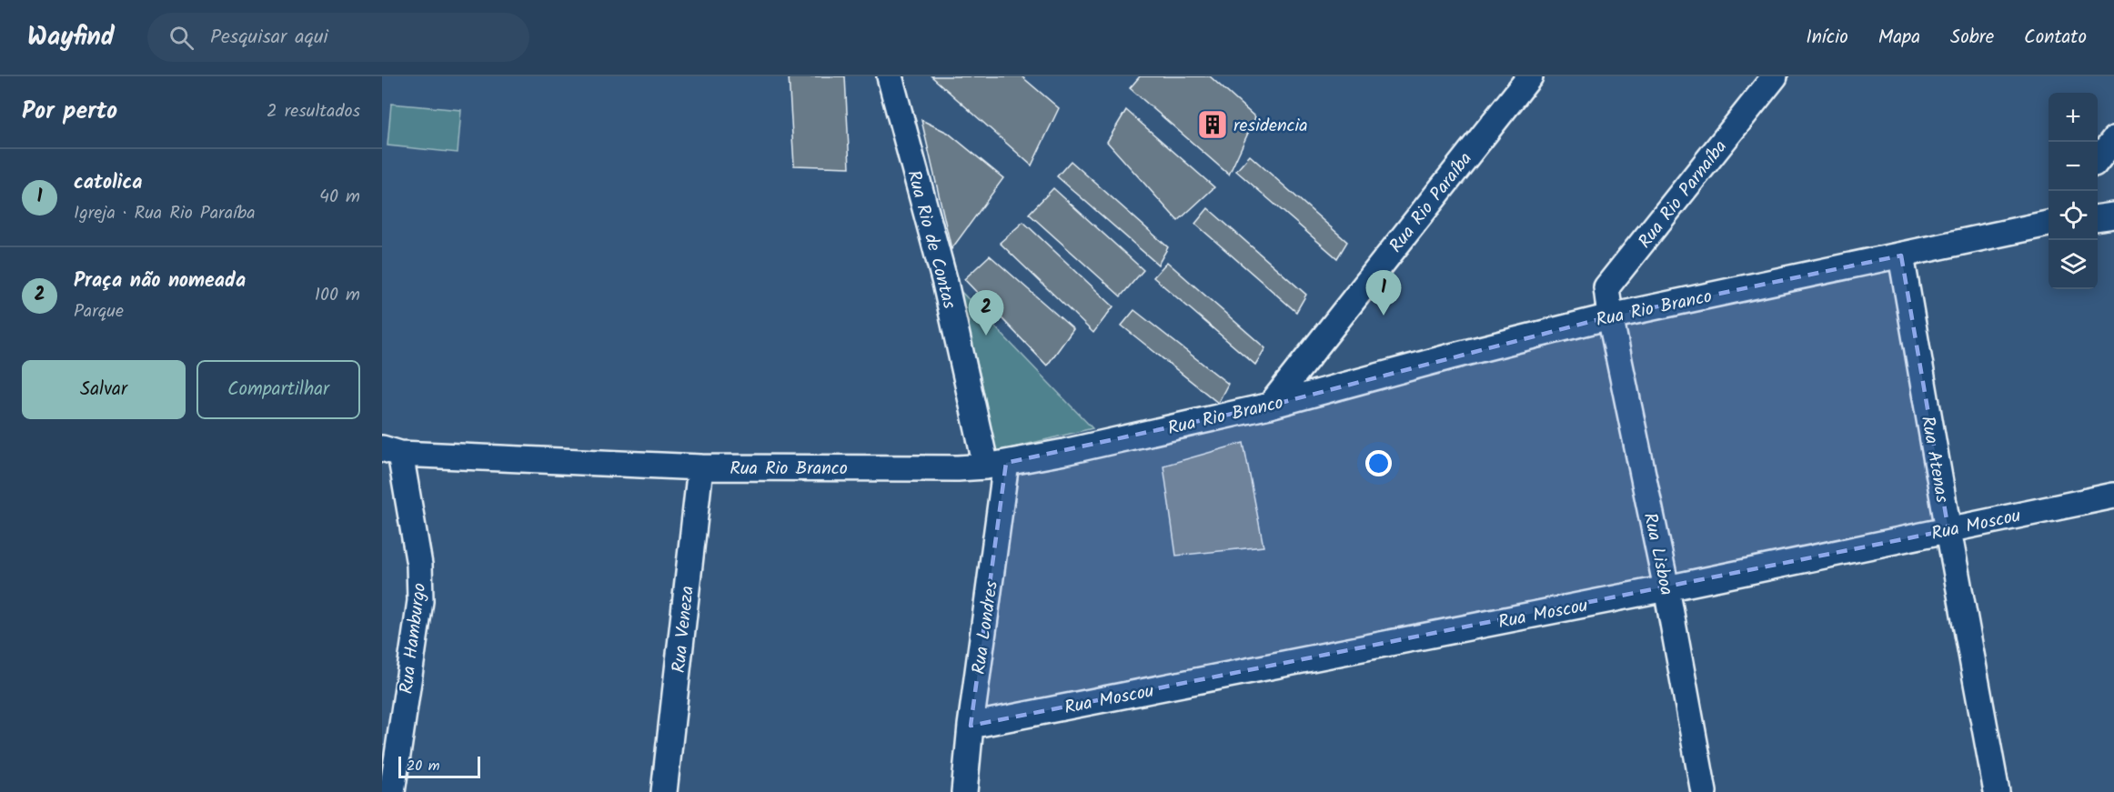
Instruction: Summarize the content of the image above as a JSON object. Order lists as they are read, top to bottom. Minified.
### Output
{"streets":{"street":["Rua Rio Parnaíba","Rua Rio Paraíba","Rua Rio de Contas","Rua Rio Branco","Rua Atenas","Rua Moscou","Rua Lisboa","Rua Londres","Rua Veneza","Rua Hamburgo"]},"crossings":[["Rua Rio Parnaíba","Rua Rio Branco"],["Rua Rio Parnaíba","Rua Lisboa"],["Rua Rio Paraíba","Rua Rio Branco"],["Rua Rio de Contas","Rua Rio Branco"],["Rua Rio de Contas","Rua Londres"],["Rua Rio Branco","Rua Atenas"],["Rua Rio Branco","Rua Lisboa"],["Rua Rio Branco","Rua Londres"],["Rua Rio Branco","Rua Veneza"],["Rua Rio Branco","Rua Hamburgo"],["Rua Atenas","Rua Moscou"],["Rua Moscou","Rua Lisboa"],["Rua Moscou","Rua Londres"]],"places":{"building":["residencia"]},"scale_bar":"20 m","page":{"header":"Wayfind","search":"Pesquisar aqui","nav":["Início","Mapa","Sobre","Contato"],"heading":["Por perto","2 resultados"],"map_buttons":["+","−"],"list":[{"mark":"1","name":"catolica","note":"Igreja · Rua Rio Paraíba","value":"40 m"},{"mark":"2","name":"Praça não nomeada","note":"Parque","value":"100 m"}],"pins":["1","2"],"buttons":["Salvar","Compartilhar"],"scale":"20 m"}}
